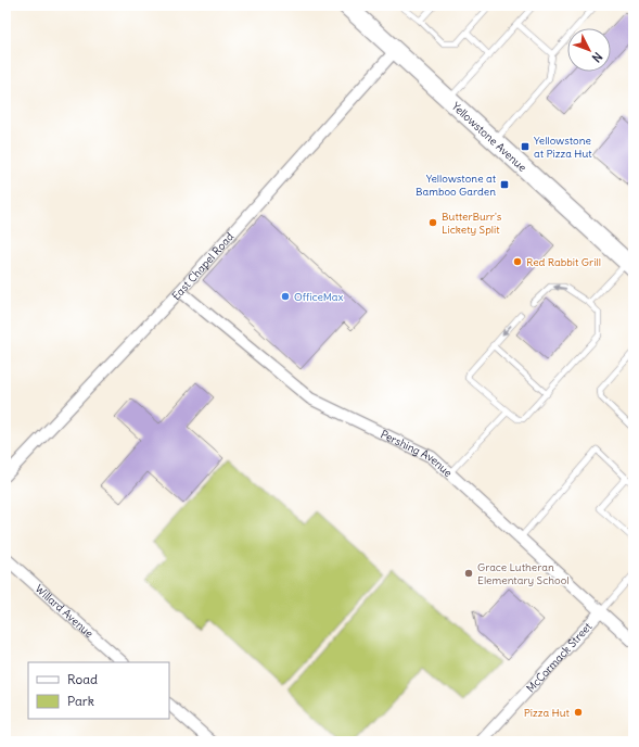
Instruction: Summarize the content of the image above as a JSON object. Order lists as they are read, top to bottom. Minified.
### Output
{"streets":{"main road":["Yellowstone Avenue"],"street":["East Chapel Road","Pershing Avenue","Willard Avenue","McCormack Street"]},"crossings":[["Yellowstone Avenue","East Chapel Road"],["East Chapel Road","Pershing Avenue"],["Pershing Avenue","McCormack Street"]],"places":{"transit":["Yellowstone at Pizza Hut","Yellowstone at Bamboo Garden"],"other":["ButterBurr's Lickety Split","Red Rabbit Grill","OfficeMax","Grace Lutheran Elementary School","Pizza Hut"]},"legend":["Road","Park"],"north":"bottom right"}
